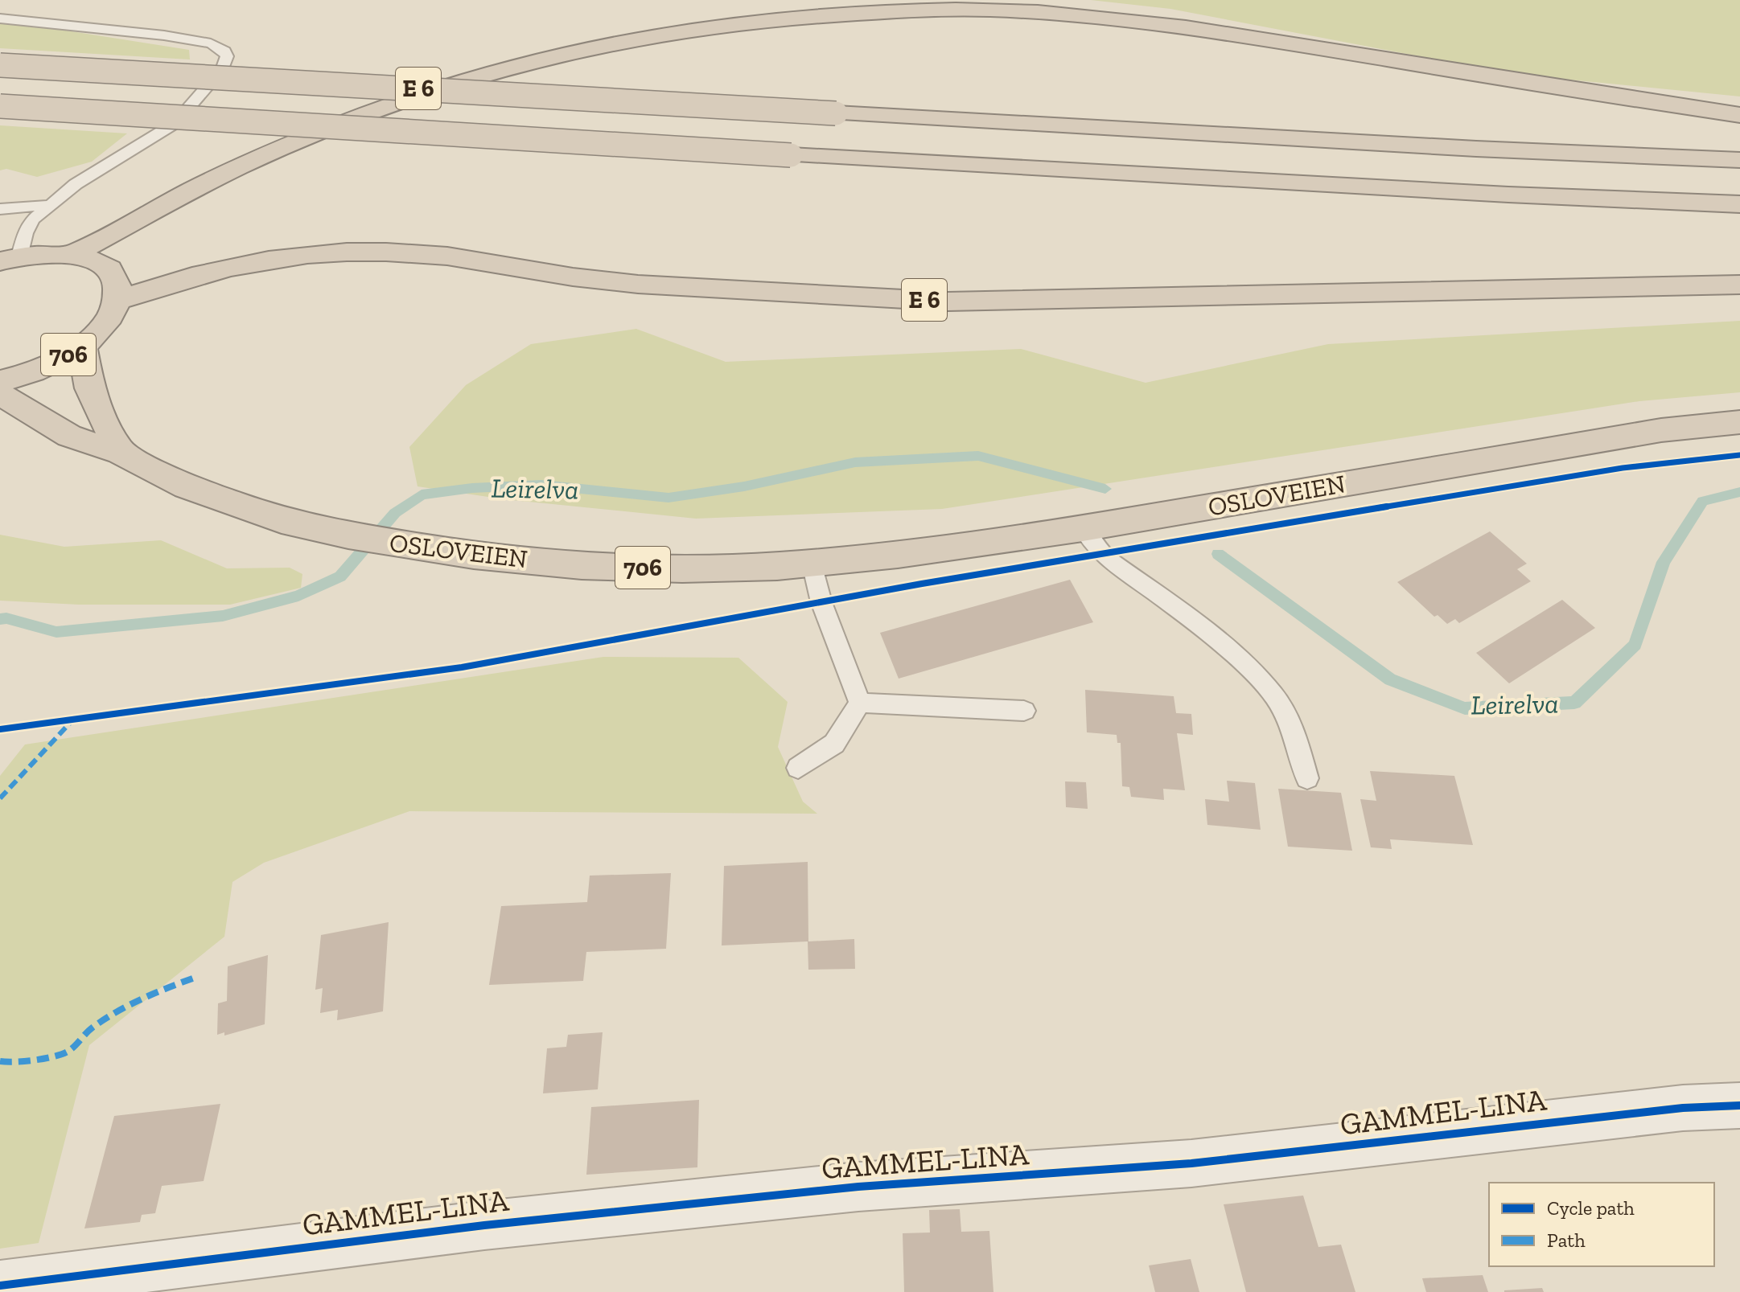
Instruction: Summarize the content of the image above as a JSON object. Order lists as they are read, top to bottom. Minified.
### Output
{"streets":{"highway":["E 6","706","OSLOVEIEN"],"street":["GAMMEL-LINA"]},"crossings":[["E 6","706"],["706","OSLOVEIEN"]],"water":["Leirelva"],"legend":["Cycle path","Path"]}
